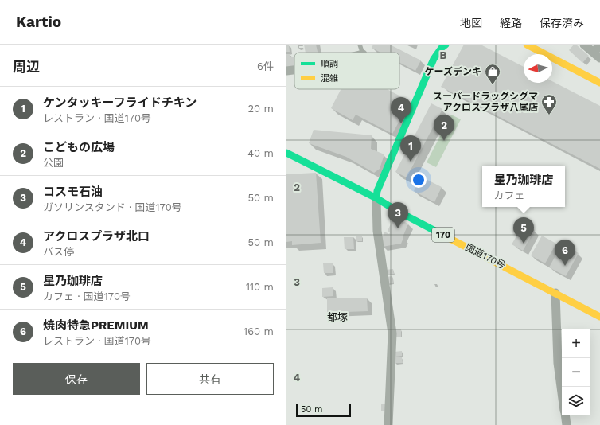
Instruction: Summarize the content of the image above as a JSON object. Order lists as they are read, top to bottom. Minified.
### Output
{"streets":{"main road":["170","国道170号"]},"districts":["都塚"],"places":{"shop":["ケーズデンキ"],"pharmacy":["スーパードラッグシグマ アクロスプラザ八尾店"]},"legend":["順調","混雑"],"scale_bar":"50 m","north":"left","page":{"header":"Kartio","nav":["地図","経路","保存済み"],"heading":["周辺","6件"],"list":[{"mark":"1","name":"ケンタッキーフライドチキン","note":"レストラン · 国道170号","value":"20 m"},{"mark":"2","name":"こどもの広場","note":"公園","value":"40 m"},{"mark":"3","name":"コスモ石油","note":"ガソリンスタンド · 国道170号","value":"50 m"},{"mark":"4","name":"アクロスプラザ北口","note":"バス停","value":"50 m"},{"mark":"5","name":"星乃珈琲店","note":"カフェ · 国道170号","value":"110 m"},{"mark":"6","name":"焼肉特急PREMIUM","note":"レストラン · 国道170号","value":"160 m"}],"pins":["4","2","1","3","5","6"],"popup":["星乃珈琲店","カフェ"],"map_buttons":["+","−"],"buttons":["保存","共有"],"scale":"50 m"},"grid":{"columns":["B"],"rows":["2","3","4"]}}
